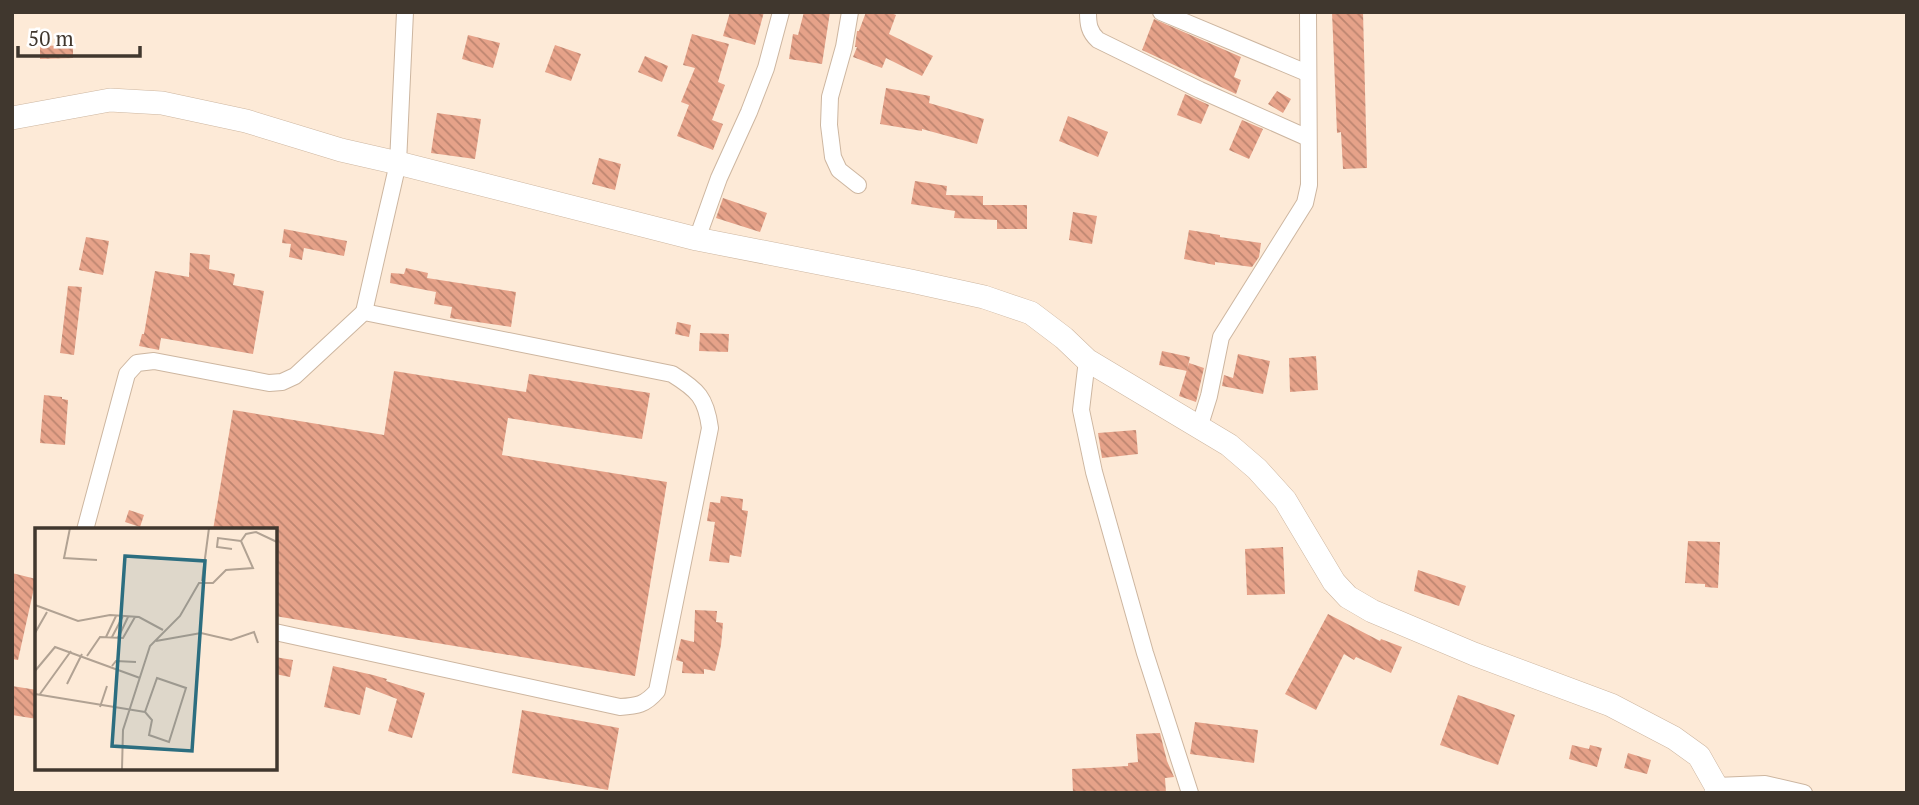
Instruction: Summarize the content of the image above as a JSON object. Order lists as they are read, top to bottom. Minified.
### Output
{"scale_bar":"50 m"}
